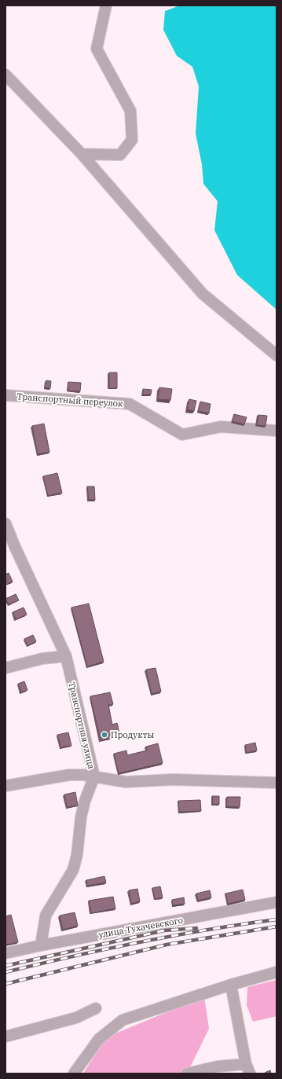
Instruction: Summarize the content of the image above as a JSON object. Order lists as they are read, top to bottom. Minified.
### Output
{"streets":{"street":["Транспортный переулок","Транспортная улица","улица Тухачевского"]},"places":["Продукты"]}
